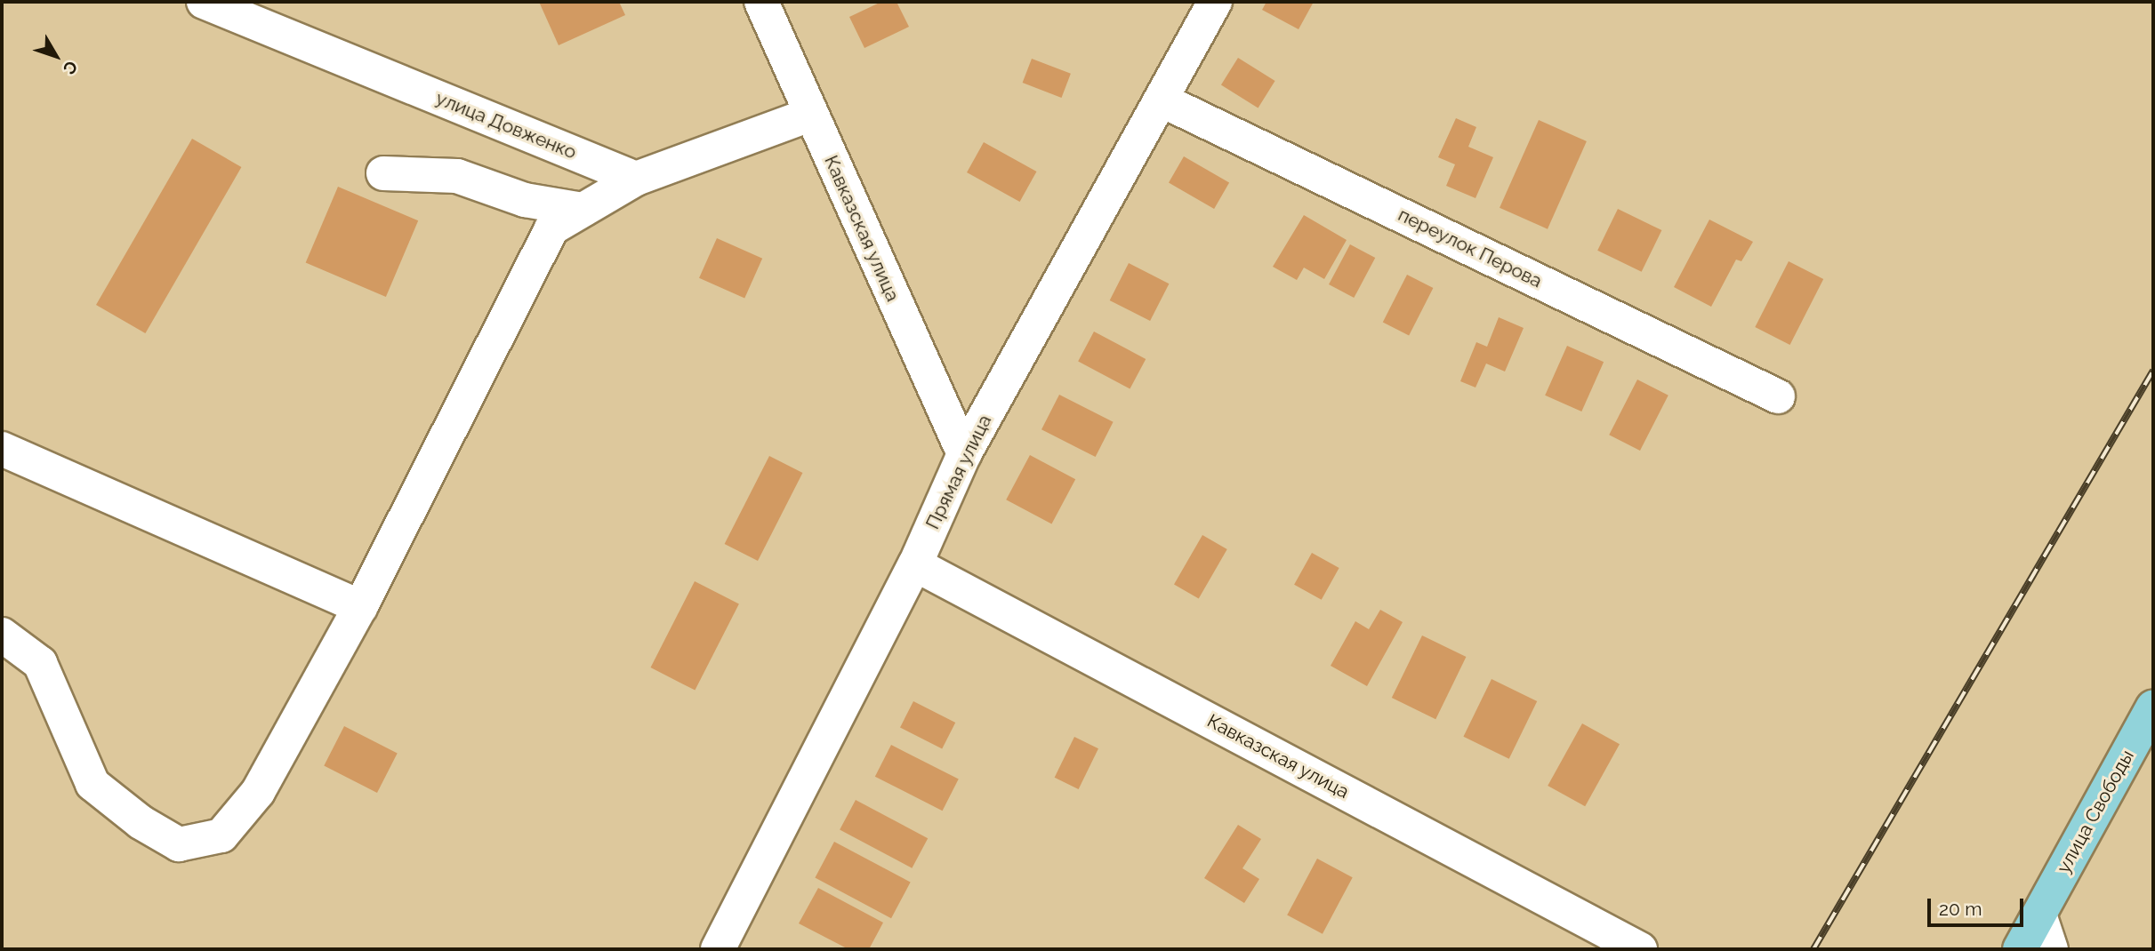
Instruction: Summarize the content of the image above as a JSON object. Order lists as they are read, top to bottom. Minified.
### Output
{"streets":{"main road":["улица Свободы"],"street":["улица Довженко","Кавказская улица","переулок Перова","Прямая улица"]},"crossings":[["Кавказская улица","Прямая улица"],["переулок Перова","Прямая улица"]],"scale_bar":"20 m","north":"bottom right"}
